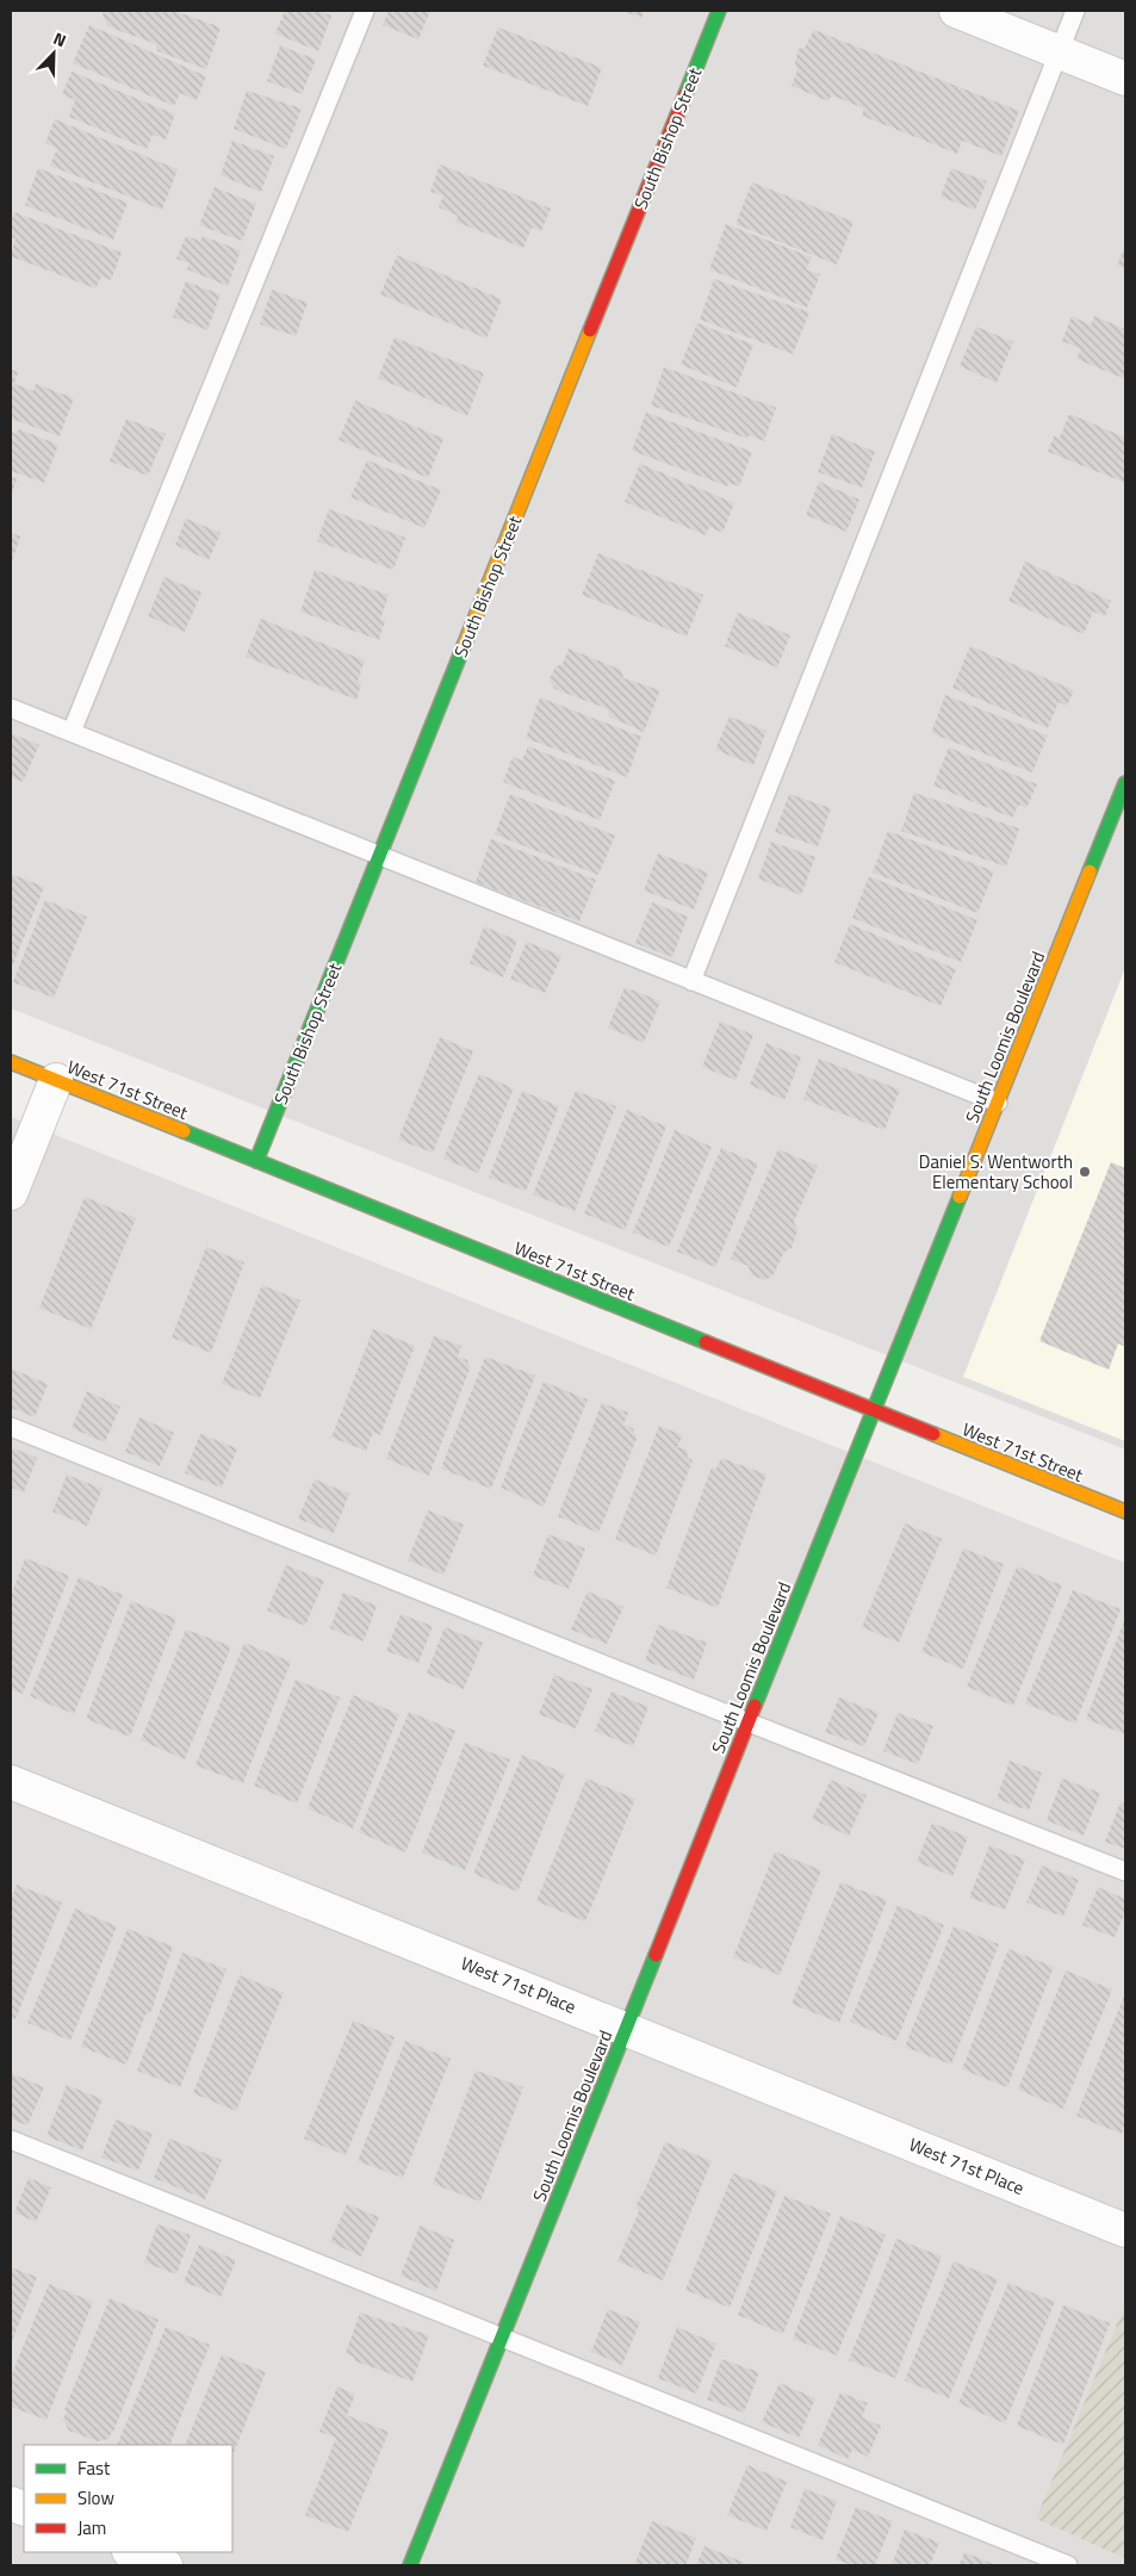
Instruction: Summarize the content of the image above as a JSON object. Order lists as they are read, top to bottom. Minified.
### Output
{"streets":{"street":["South Bishop Street","South Loomis Boulevard","West 71st Street","West 71st Place"]},"crossings":[["South Bishop Street","West 71st Street"],["South Loomis Boulevard","West 71st Street"],["South Loomis Boulevard","West 71st Place"]],"places":["Daniel S. Wentworth Elementary School"],"legend":["Fast","Slow","Jam"],"north":"top right"}
